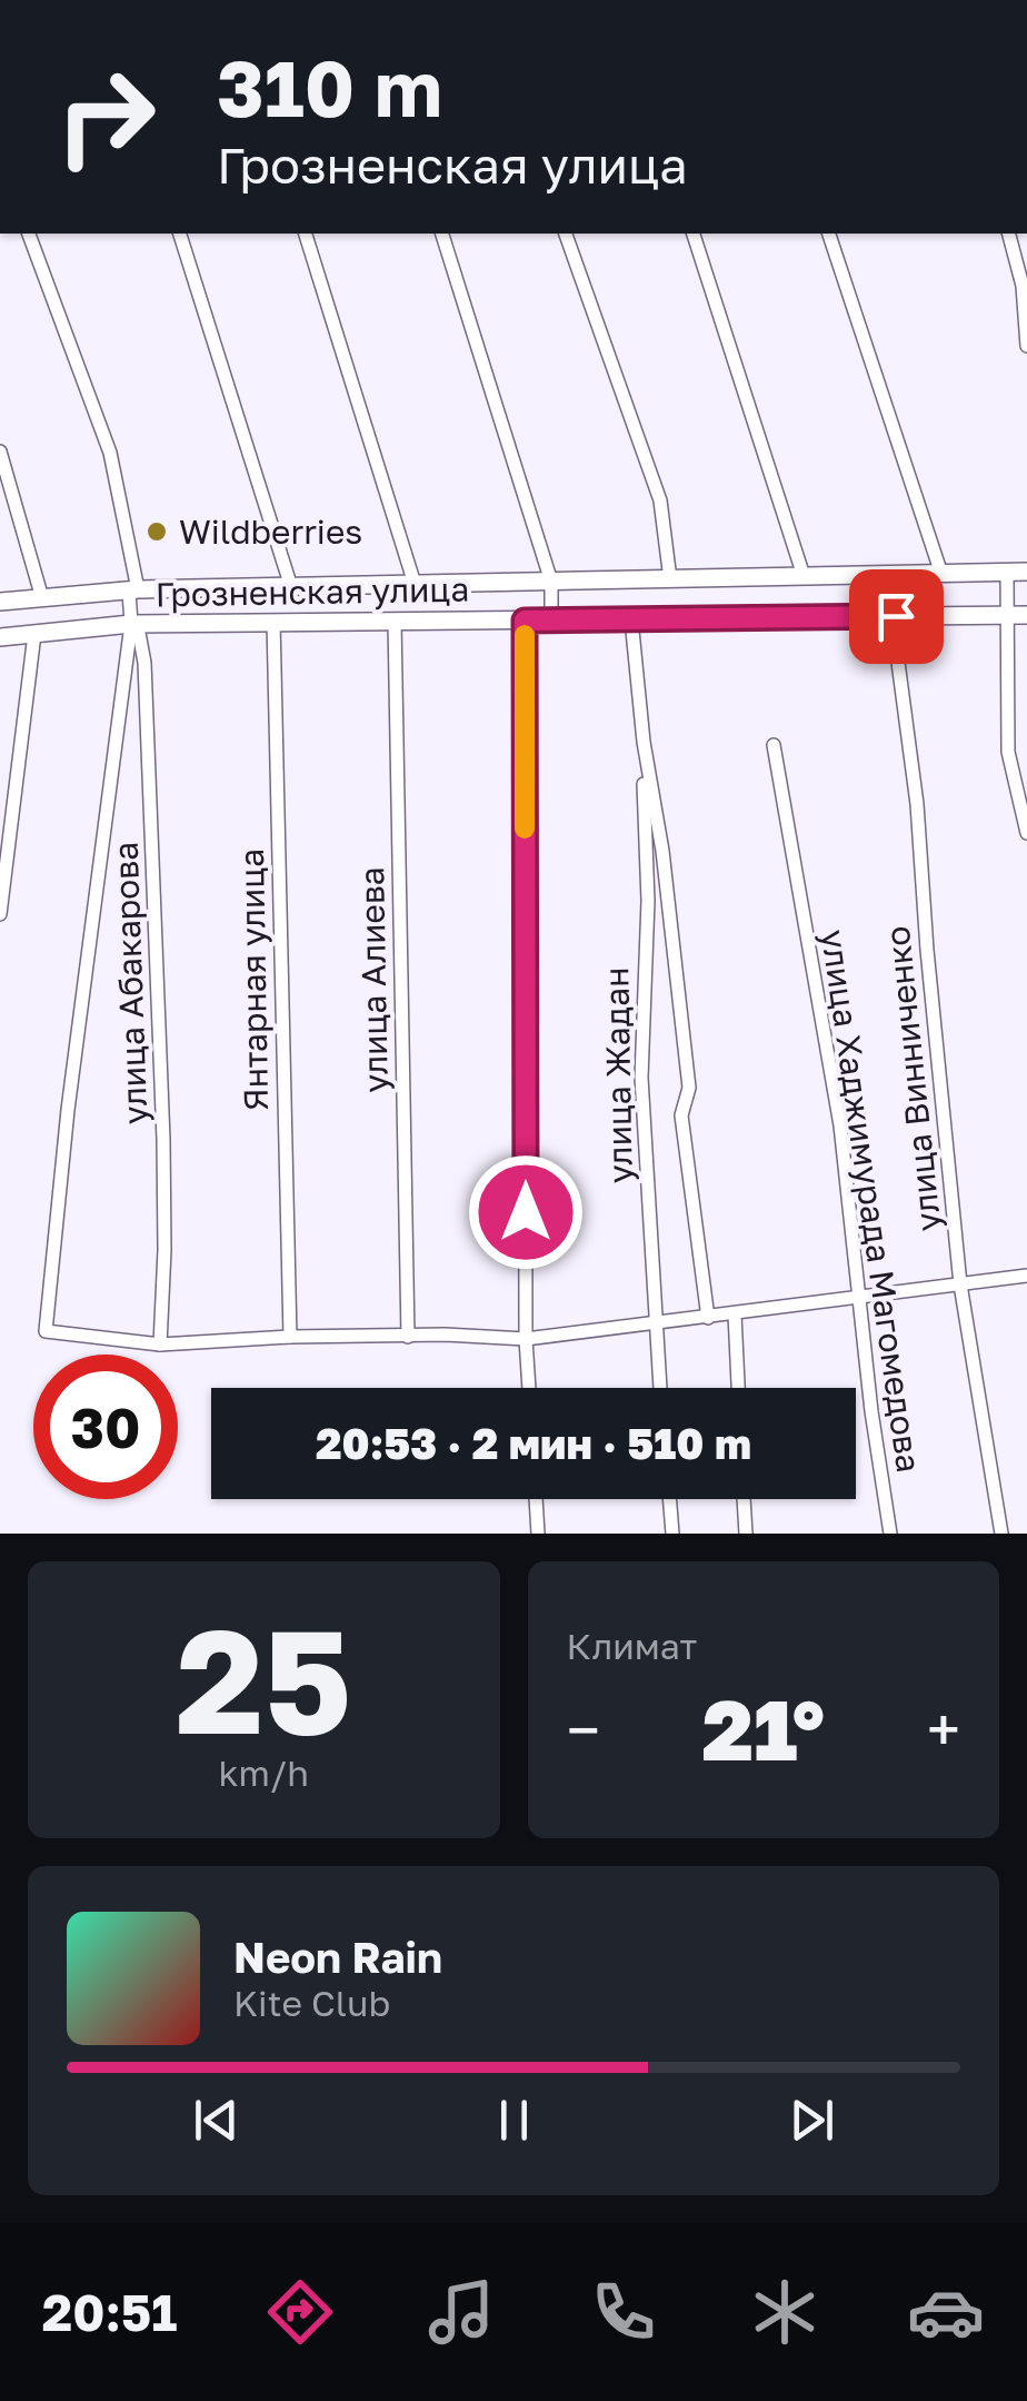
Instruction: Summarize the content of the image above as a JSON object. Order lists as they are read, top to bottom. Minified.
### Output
{"streets":{"street":["Грозненская улица","Янтарная улица","улица Алиева","улица Абакарова","улица Жадан","улица Винниченко","улица Хаджимурада Магомедова"]},"crossings":[["Грозненская улица","Янтарная улица"],["Грозненская улица","улица Алиева"],["Грозненская улица","улица Абакарова"],["Грозненская улица","улица Винниченко"]],"places":["Wildberries"],"page":{"turn":["310 m","Грозненская улица"],"limit":"30","trip":"20:53 · 2 мин · 510 m","tile":[["25","km/h"],"Климат"],"heat":["−","21°","+"],"song":["Neon Rain","Kite Club"],"tabs":"20:51"}}
